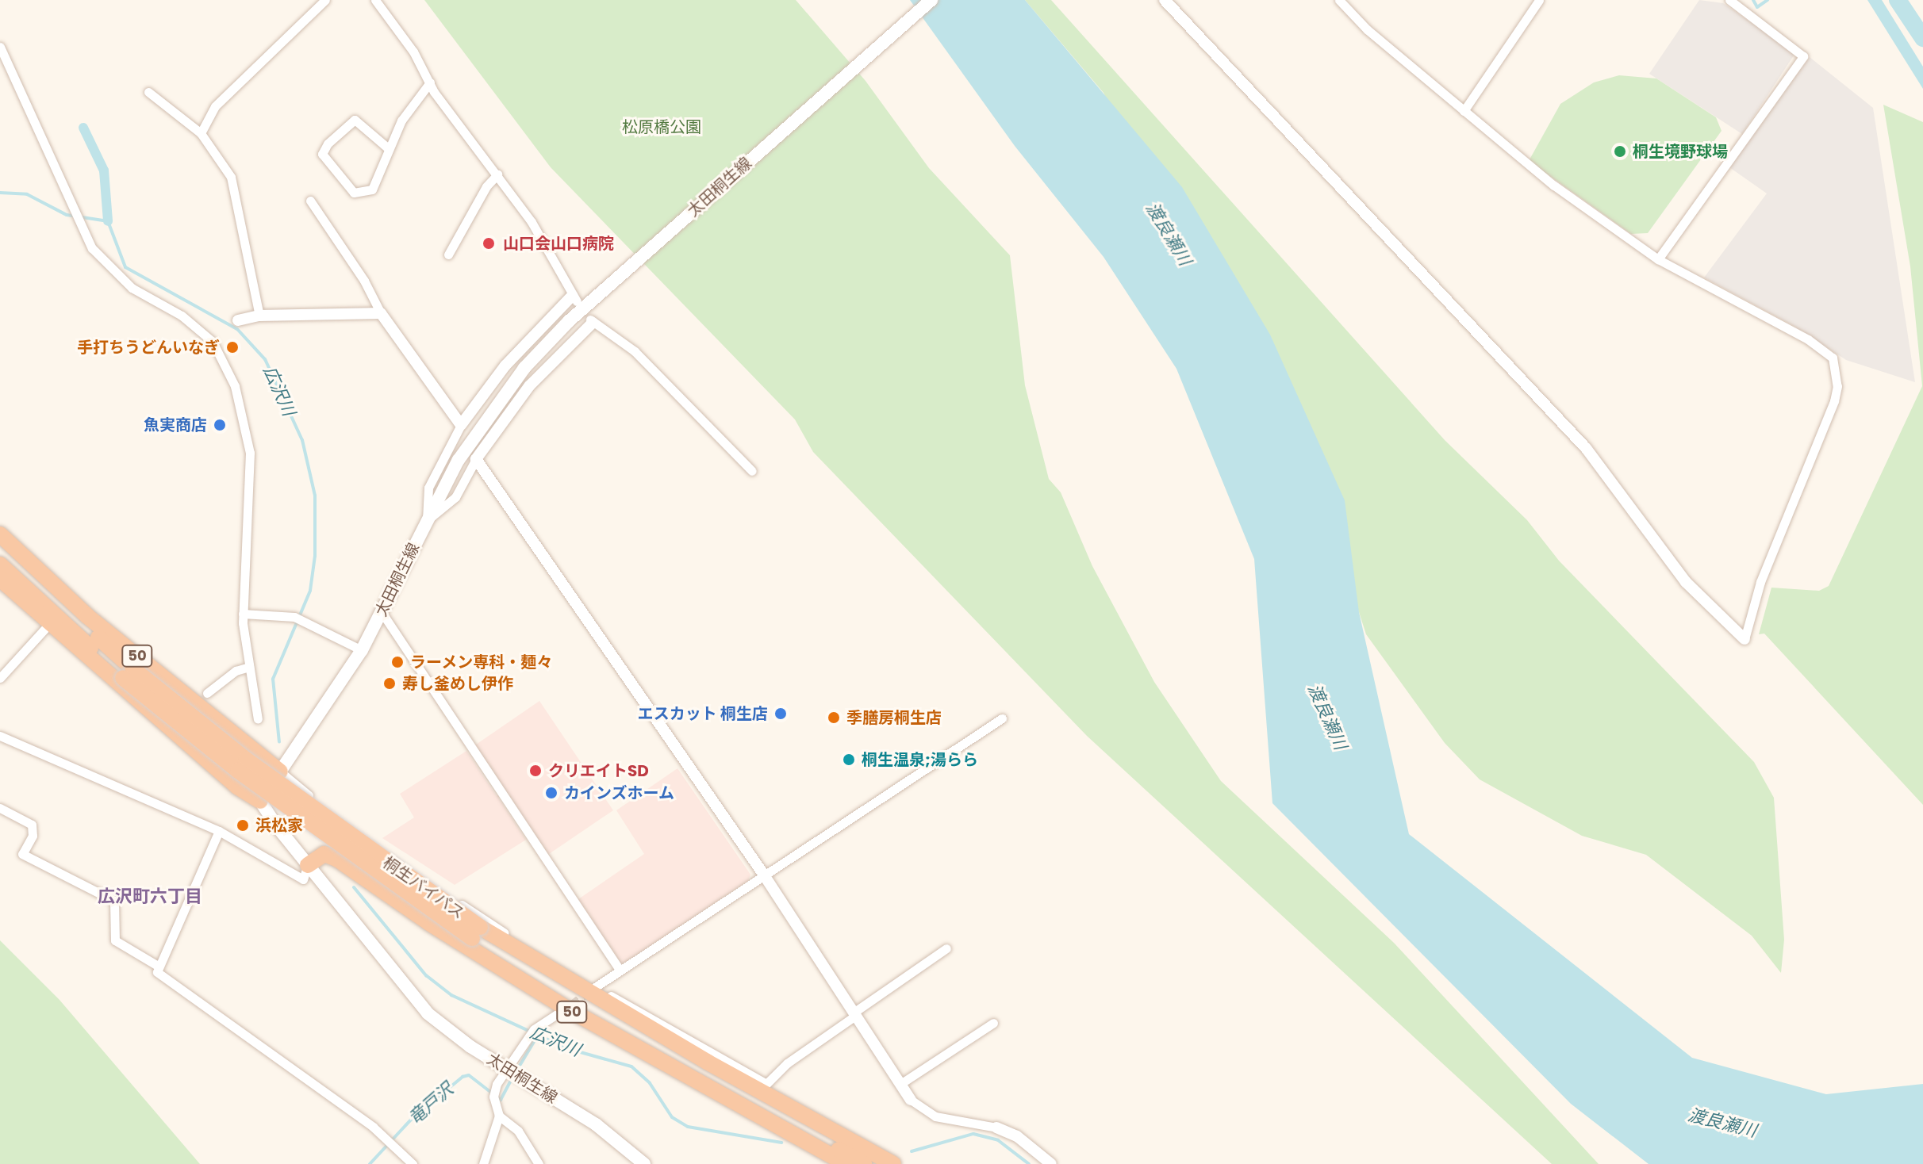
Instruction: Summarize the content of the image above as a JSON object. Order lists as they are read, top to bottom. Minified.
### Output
{"streets":{"highway":["50","桐生バイパス"],"main road":["太田桐生線"]},"crossings":[["太田桐生線","50"],["50","桐生バイパス"]],"districts":["広沢町六丁目"],"water":["渡良瀬川","広沢川","竜戸沢"],"parks":["松原橋公園"],"places":["桐生境野球場","山口会山口病院","手打ちうどんいなぎ","魚実商店","ラーメン専科・麺々","寿し釜めし伊作","エスカット 桐生店","季膳房桐生店","桐生温泉;湯らら","クリエイトSD","カインズホーム","浜松家"]}
